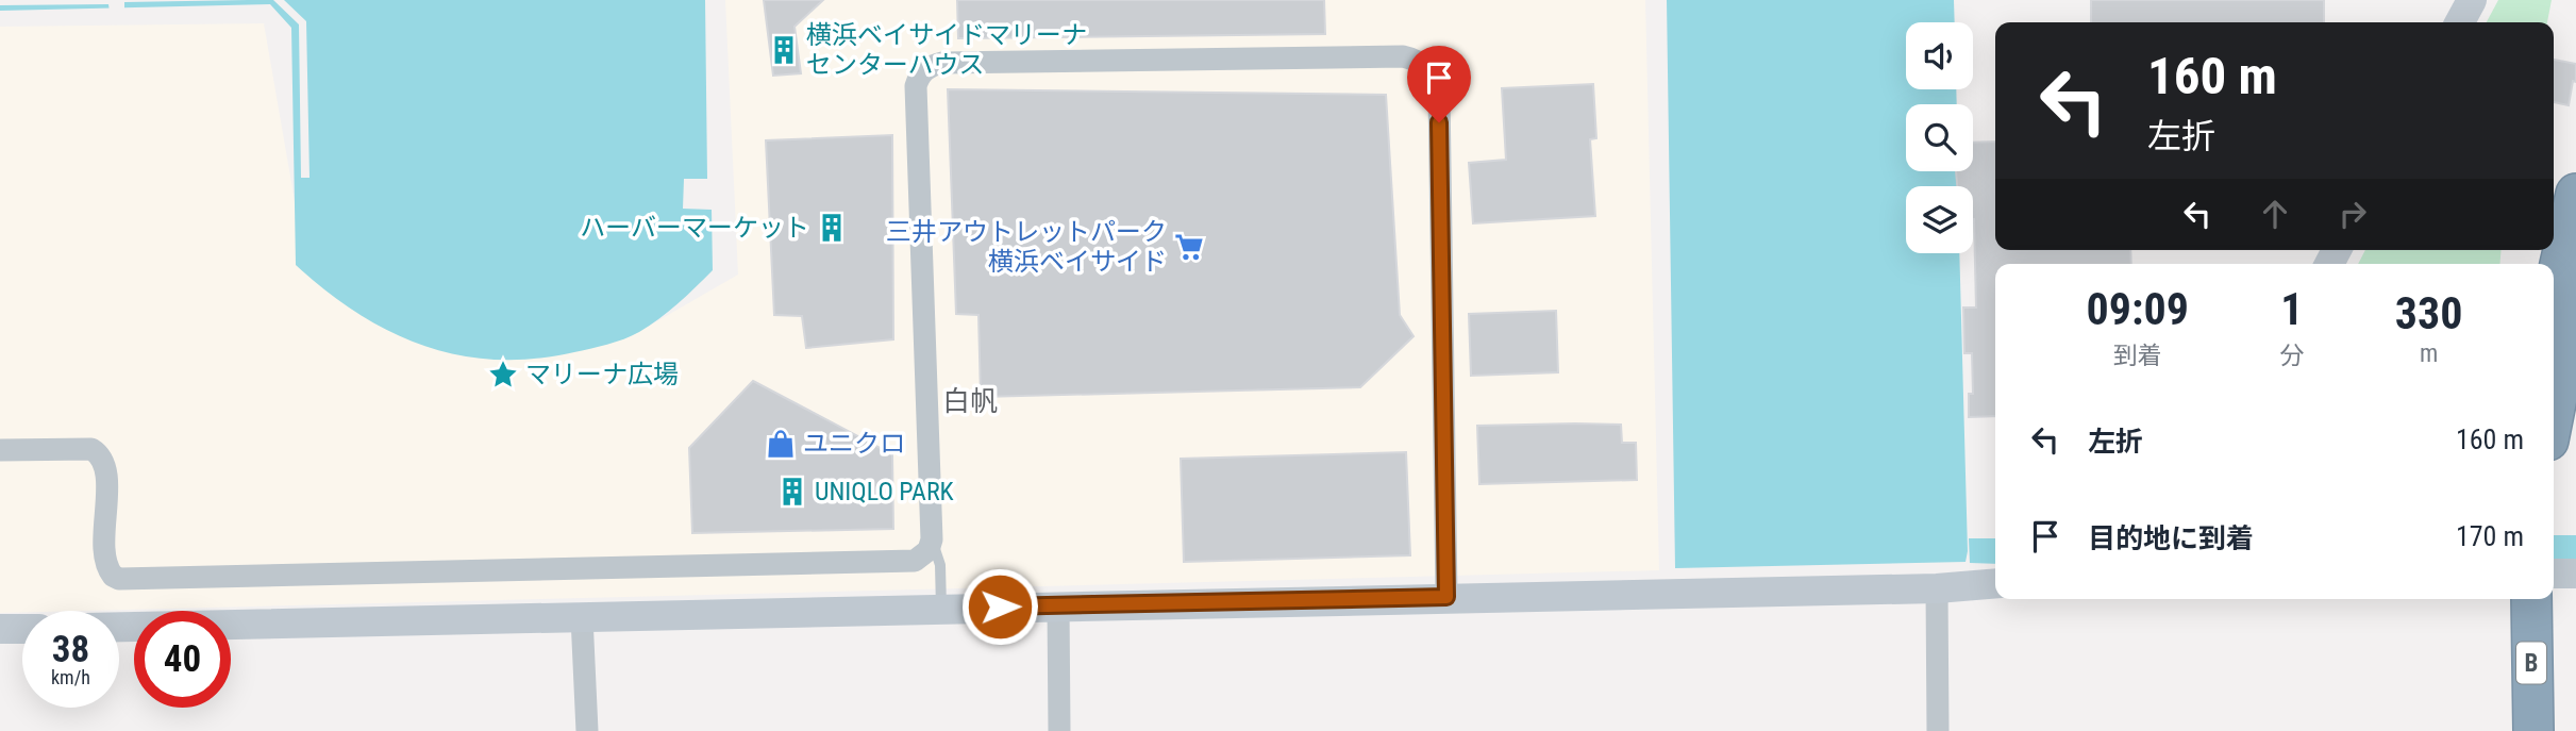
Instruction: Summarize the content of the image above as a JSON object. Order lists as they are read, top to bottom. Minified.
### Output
{"streets":{"highway":["B"]},"districts":["白帆"],"places":{"building":["横浜ベイサイドマリーナ センターハウス","ハーバーマーケット","UNIQLO PARK"],"supermarket":["三井アウトレットパーク 横浜ベイサイド"],"place":["マリーナ広場"],"shop":["ユニクロ"]},"page":{"turn":["160 m","左折"],"eta":["09:09","到着","1","分","330","m"],"list":[{"name":"左折","value":"160 m"},{"name":"目的地に到着","value":"170 m"}],"speed":"38 km/h","limit":"40"}}
